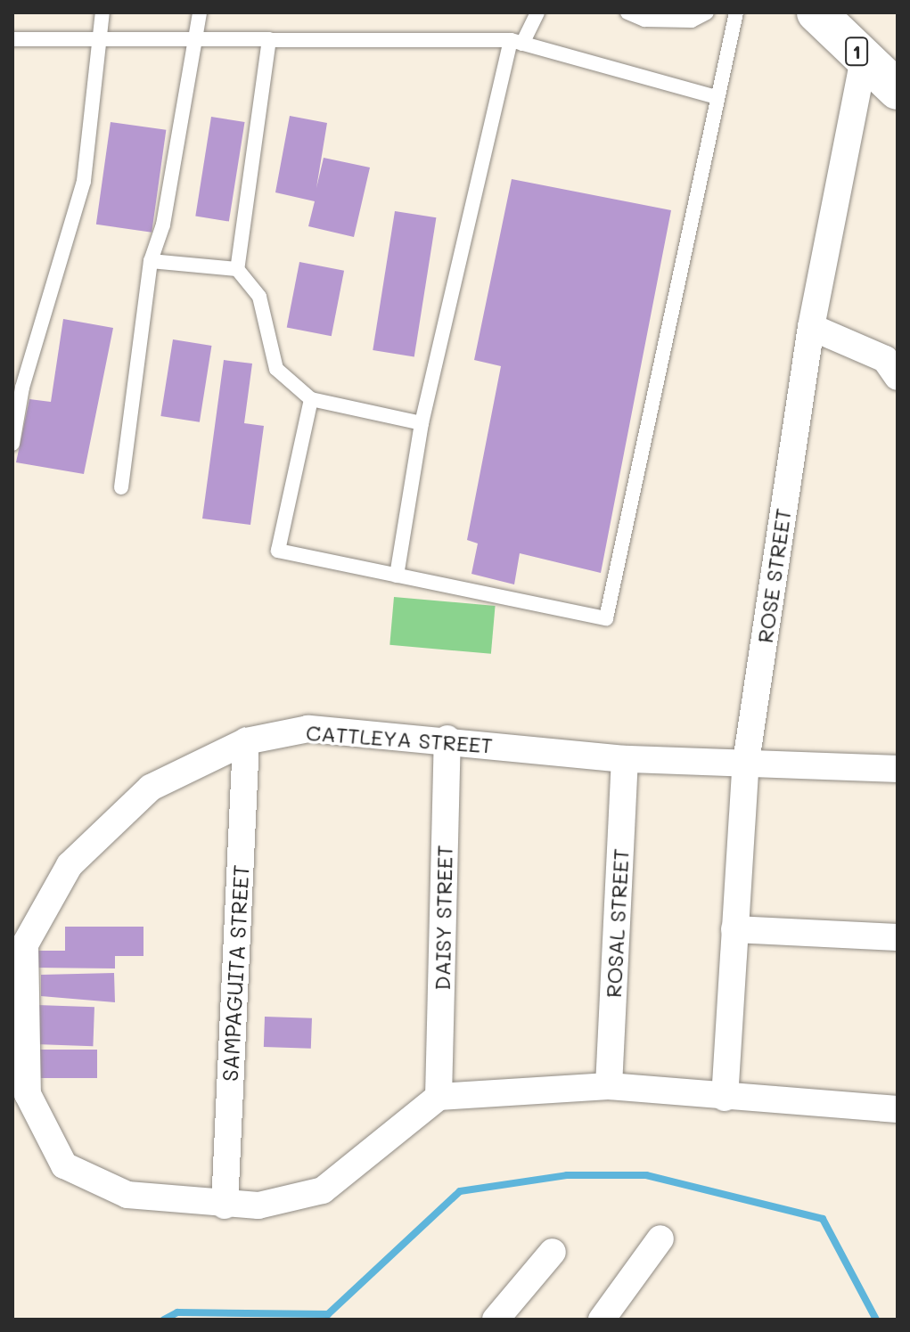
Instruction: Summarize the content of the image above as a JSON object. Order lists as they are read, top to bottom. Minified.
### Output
{"streets":{"highway":["1"],"street":["ROSE STREET","CATTLEYA STREET","DAISY STREET","ROSAL STREET","SAMPAGUITA STREET"]},"crossings":[["1","ROSE STREET"],["ROSE STREET","CATTLEYA STREET"],["CATTLEYA STREET","DAISY STREET"],["CATTLEYA STREET","ROSAL STREET"],["CATTLEYA STREET","SAMPAGUITA STREET"]]}
